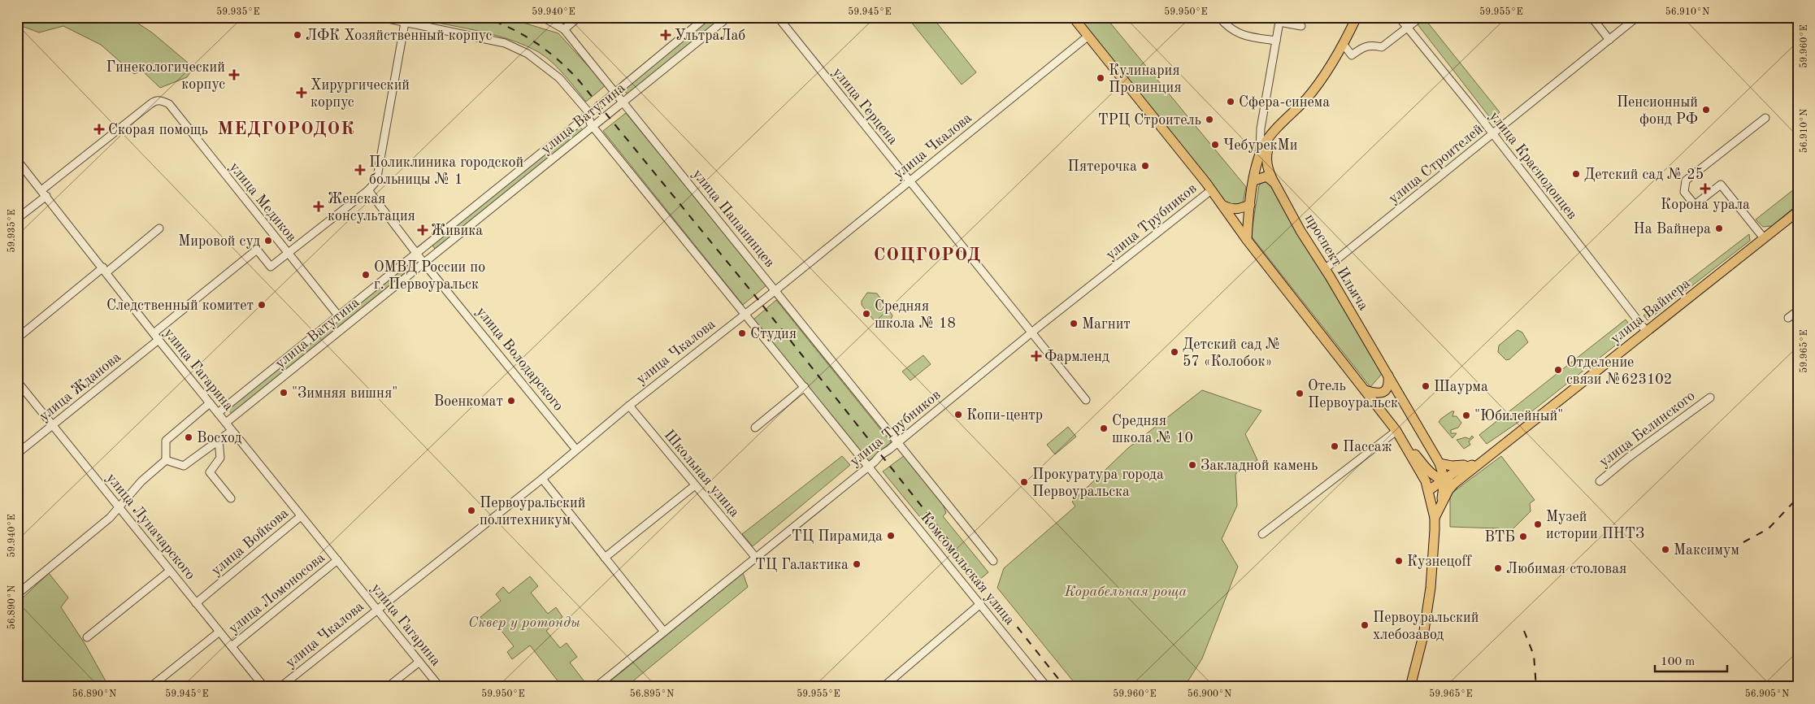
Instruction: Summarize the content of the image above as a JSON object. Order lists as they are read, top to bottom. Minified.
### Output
{"streets":{"main road":["проспект Ильича","улица Вайнера"],"street":["улица Герцена","улица Ватутина","улица Чкалова","улица Строителей","улица Краснодонцев","улица Медиков","улица Папанинцев","улица Трубников","улица Володарского","улица Гагарина","улица Жданова","улица Белинского","Школьная улица","улица Луначарского","улица Войкова","Комсомольская улица","улица Ломоносова"]},"crossings":[["улица Герцена","улица Чкалова"],["улица Герцена","улица Трубников"],["улица Ватутина","улица Медиков"],["улица Ватутина","улица Папанинцев"],["улица Ватутина","улица Володарского"],["улица Ватутина","улица Гагарина"],["улица Чкалова","улица Папанинцев"],["улица Чкалова","улица Володарского"],["улица Чкалова","улица Гагарина"],["улица Чкалова","Школьная улица"],["улица Строителей","улица Краснодонцев"],["улица Строителей","проспект Ильича"],["улица Краснодонцев","улица Вайнера"],["улица Медиков","улица Гагарина"],["улица Папанинцев","улица Трубников"],["улица Трубников","Школьная улица"],["улица Трубников","Комсомольская улица"],["проспект Ильича","улица Вайнера"],["улица Гагарина","улица Жданова"],["улица Гагарина","улица Войкова"],["улица Гагарина","улица Ломоносова"],["улица Жданова","улица Луначарского"],["улица Луначарского","улица Войкова"],["улица Луначарского","улица Ломоносова"]],"districts":["МЕДГОРОДОК","СОЦГОРОД"],"parks":["Корабельная роща","Сквер у ротонды"],"places":{"other":["ЛФК Хозяйственный корпус","Кулинария Провинция","Сфера-синема","Пенсионный фонд РФ","ТРЦ Строитель","ЧебурекМи","Пятерочка","Детский сад № 25","На Вайнера","Мировой суд","ОМВД России по г. Первоуральск","Следственный комитет","Средняя школа № 18","Магнит","Студия","Детский сад № 57 «Колобок»","Отделение связи №623102","Шаурма","\"Зимняя вишня\"","Отель Первоуральск","Военкомат","Копи-центр","\"Юбилейный\"","Средняя школа № 10","Восход","Пассаж","Закладной камень","Прокуратура города Первоуральска","Первоуральский политехникум","Музей истории ПНТЗ","ТЦ Пирамида","ВТБ","Максимум","Кузнецoff","ТЦ Галактика","Любимая столовая","Первоуральский хлебозавод"],"health":["УльтраЛаб","Гинекологический корпус","Хирургический корпус","Скорая помощь","Поликлиника городской больницы № 1","Корона урала","Женская консультация","Живика","Фармленд"]},"scale_bar":"100 m","coordinates":["59.935°E","59.940°E","59.945°E","59.950°E","59.955°E","56.910°N","59.960°E","59.965°E","56.890°N","56.895°N","56.900°N","56.905°N"]}
